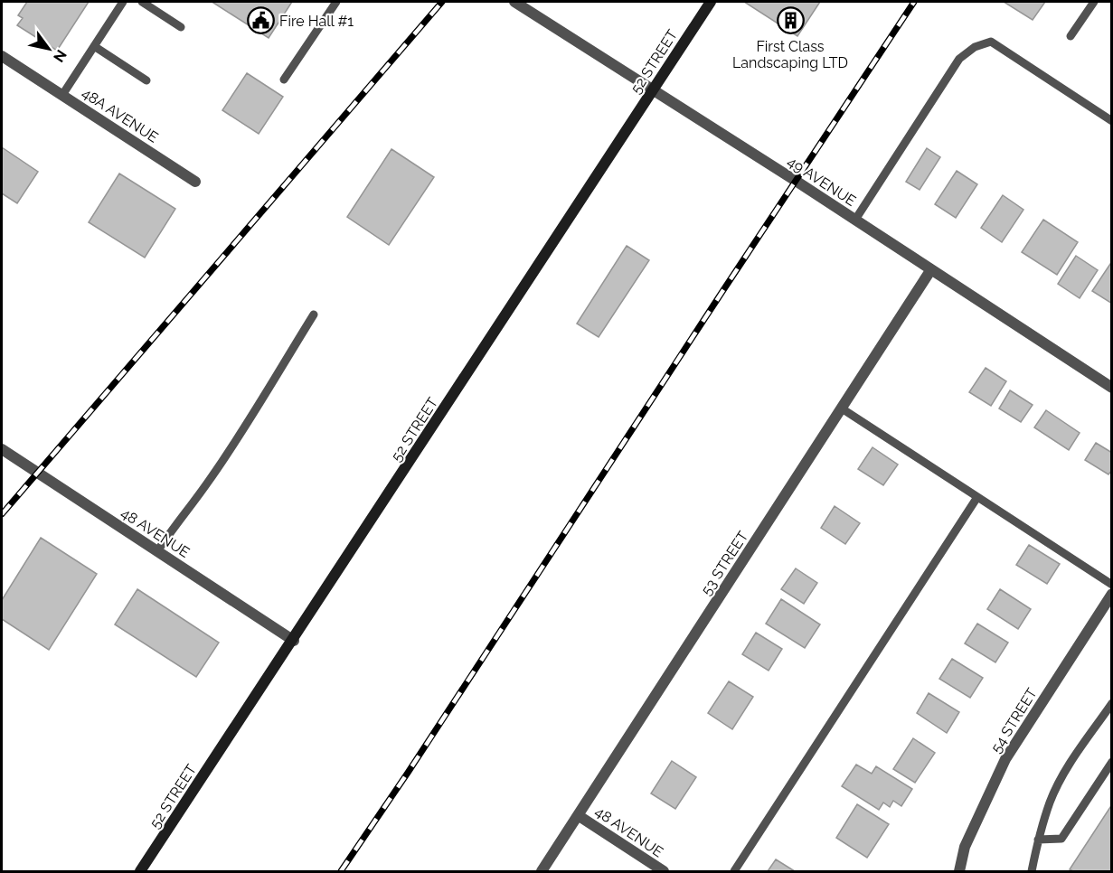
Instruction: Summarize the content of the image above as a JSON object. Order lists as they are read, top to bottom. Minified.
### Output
{"streets":{"main road":["52 STREET"],"street":["48A AVENUE","49 AVENUE","48 AVENUE","53 STREET","54 STREET"]},"crossings":[["52 STREET","49 AVENUE"],["52 STREET","48 AVENUE"],["49 AVENUE","53 STREET"],["48 AVENUE","53 STREET"]],"places":{"public building":["Fire Hall #1"],"building":["First Class Landscaping LTD"]},"north":"bottom right"}
